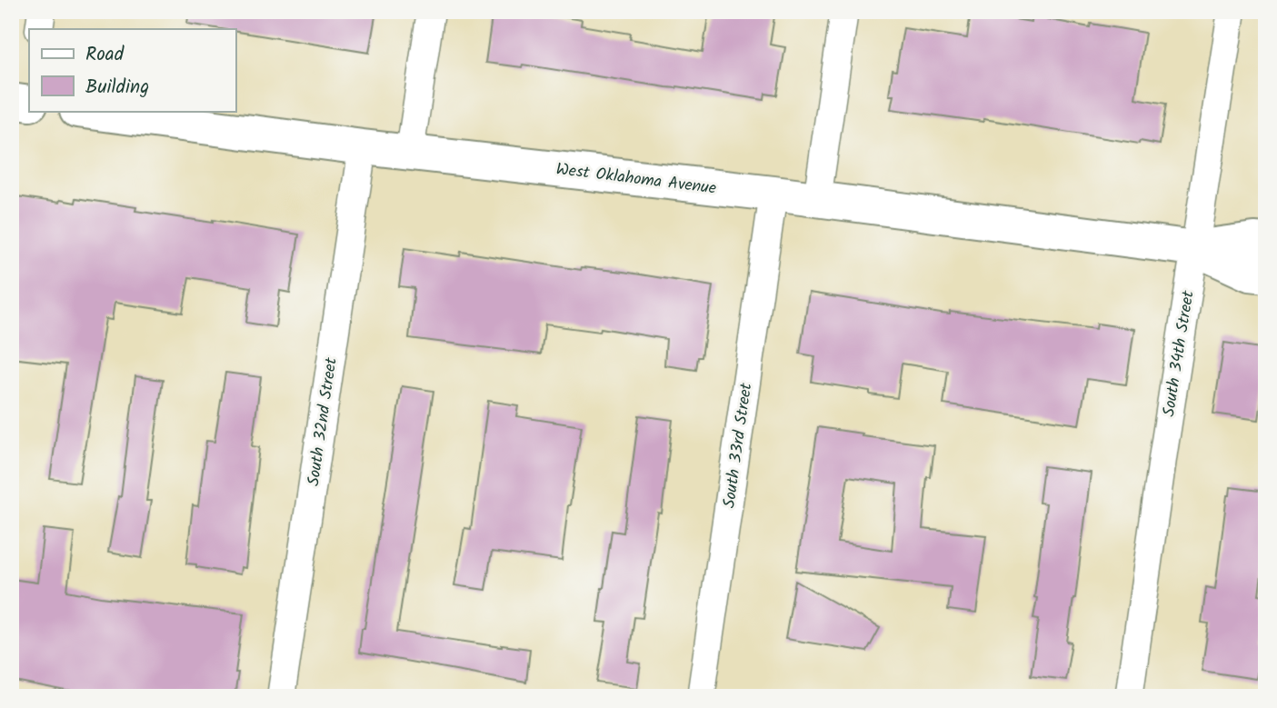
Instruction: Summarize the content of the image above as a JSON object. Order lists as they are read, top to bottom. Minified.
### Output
{"streets":{"main road":["West Oklahoma Avenue"],"street":["South 34th Street","South 32nd Street","South 33rd Street"]},"crossings":[["West Oklahoma Avenue","South 34th Street"],["West Oklahoma Avenue","South 32nd Street"],["West Oklahoma Avenue","South 33rd Street"]],"legend":["Road","Building"]}
